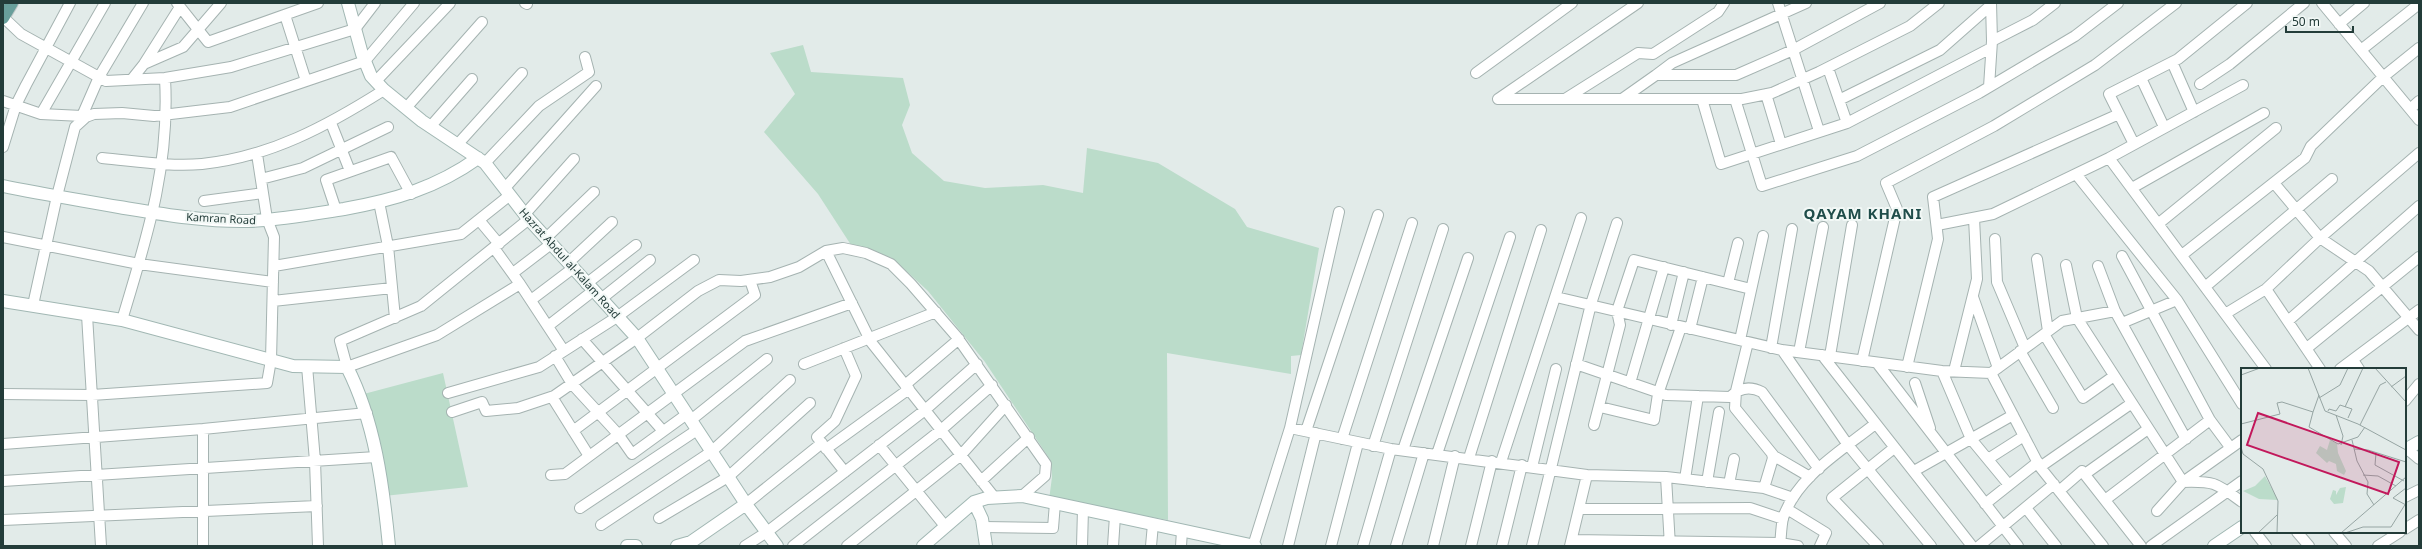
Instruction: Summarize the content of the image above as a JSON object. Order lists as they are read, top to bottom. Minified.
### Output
{"streets":{"street":["Kamran Road","Hazrat Abdul al-Kalam Road"]},"crossings":[["Kamran Road","Hazrat Abdul al-Kalam Road"]],"districts":["QAYAM KHANI"],"scale_bar":"50 m"}
